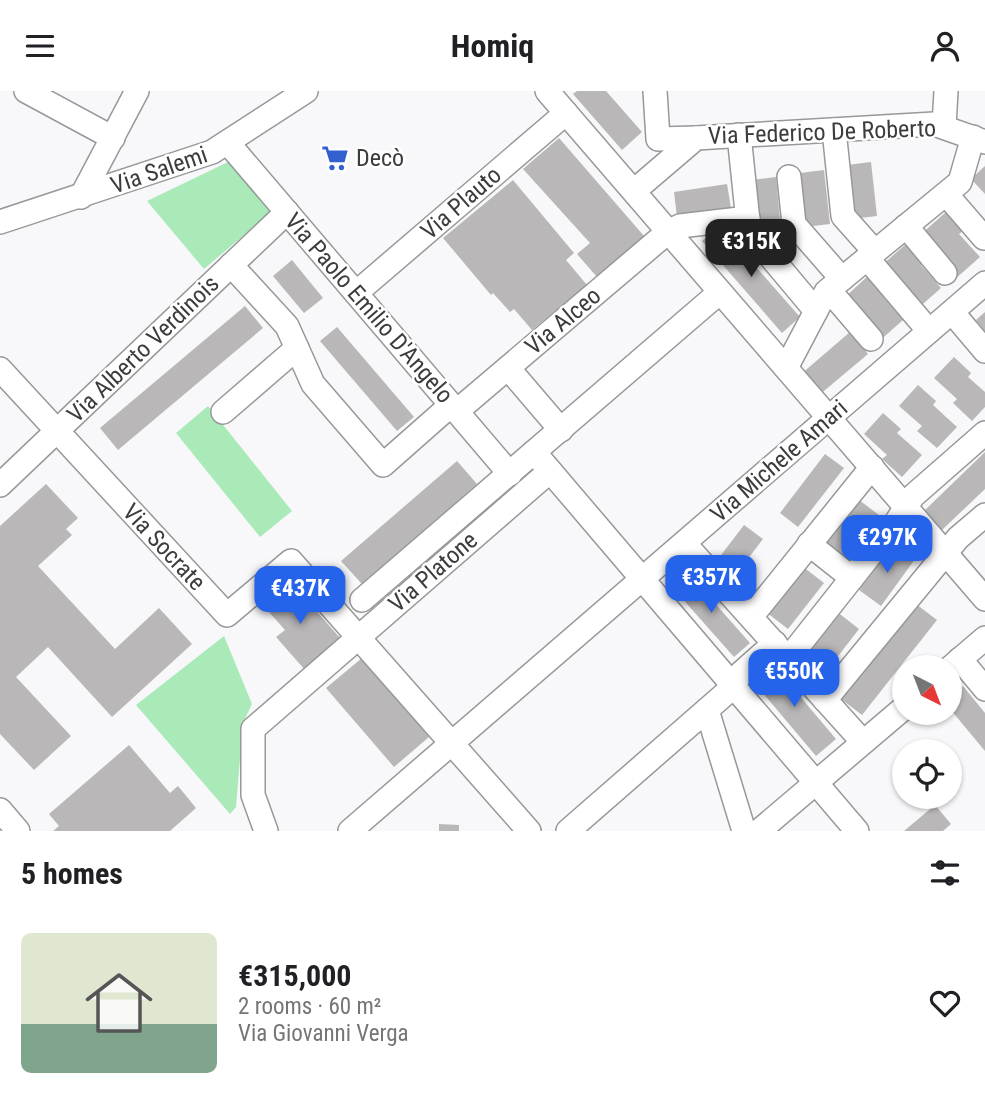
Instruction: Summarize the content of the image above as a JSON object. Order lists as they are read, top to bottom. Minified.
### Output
{"streets":{"street":["Via Federico De Roberto","Via Salemi","Via Plauto","Via Paolo Emilio D'Angelo","Via Alceo","Via Alberto Verdinois","Via Michele Amari","Via Socrate","Via Platone"]},"crossings":[["Via Salemi","Via Paolo Emilio D'Angelo"],["Via Plauto","Via Paolo Emilio D'Angelo"],["Via Paolo Emilio D'Angelo","Via Alceo"],["Via Paolo Emilio D'Angelo","Via Alberto Verdinois"],["Via Alberto Verdinois","Via Socrate"],["Via Michele Amari","Via Socrate"],["Via Socrate","Via Platone"]],"places":{"supermarket":["Decò"]},"north":"bottom right","page":{"header":"Homiq","price":["€315K","€297K","€357K","€437K","€550K"],"heading":"5 homes","list":[{"name":"€315,000","note":"2 rooms · 60 m² · Via Giovanni Verga"}]}}
